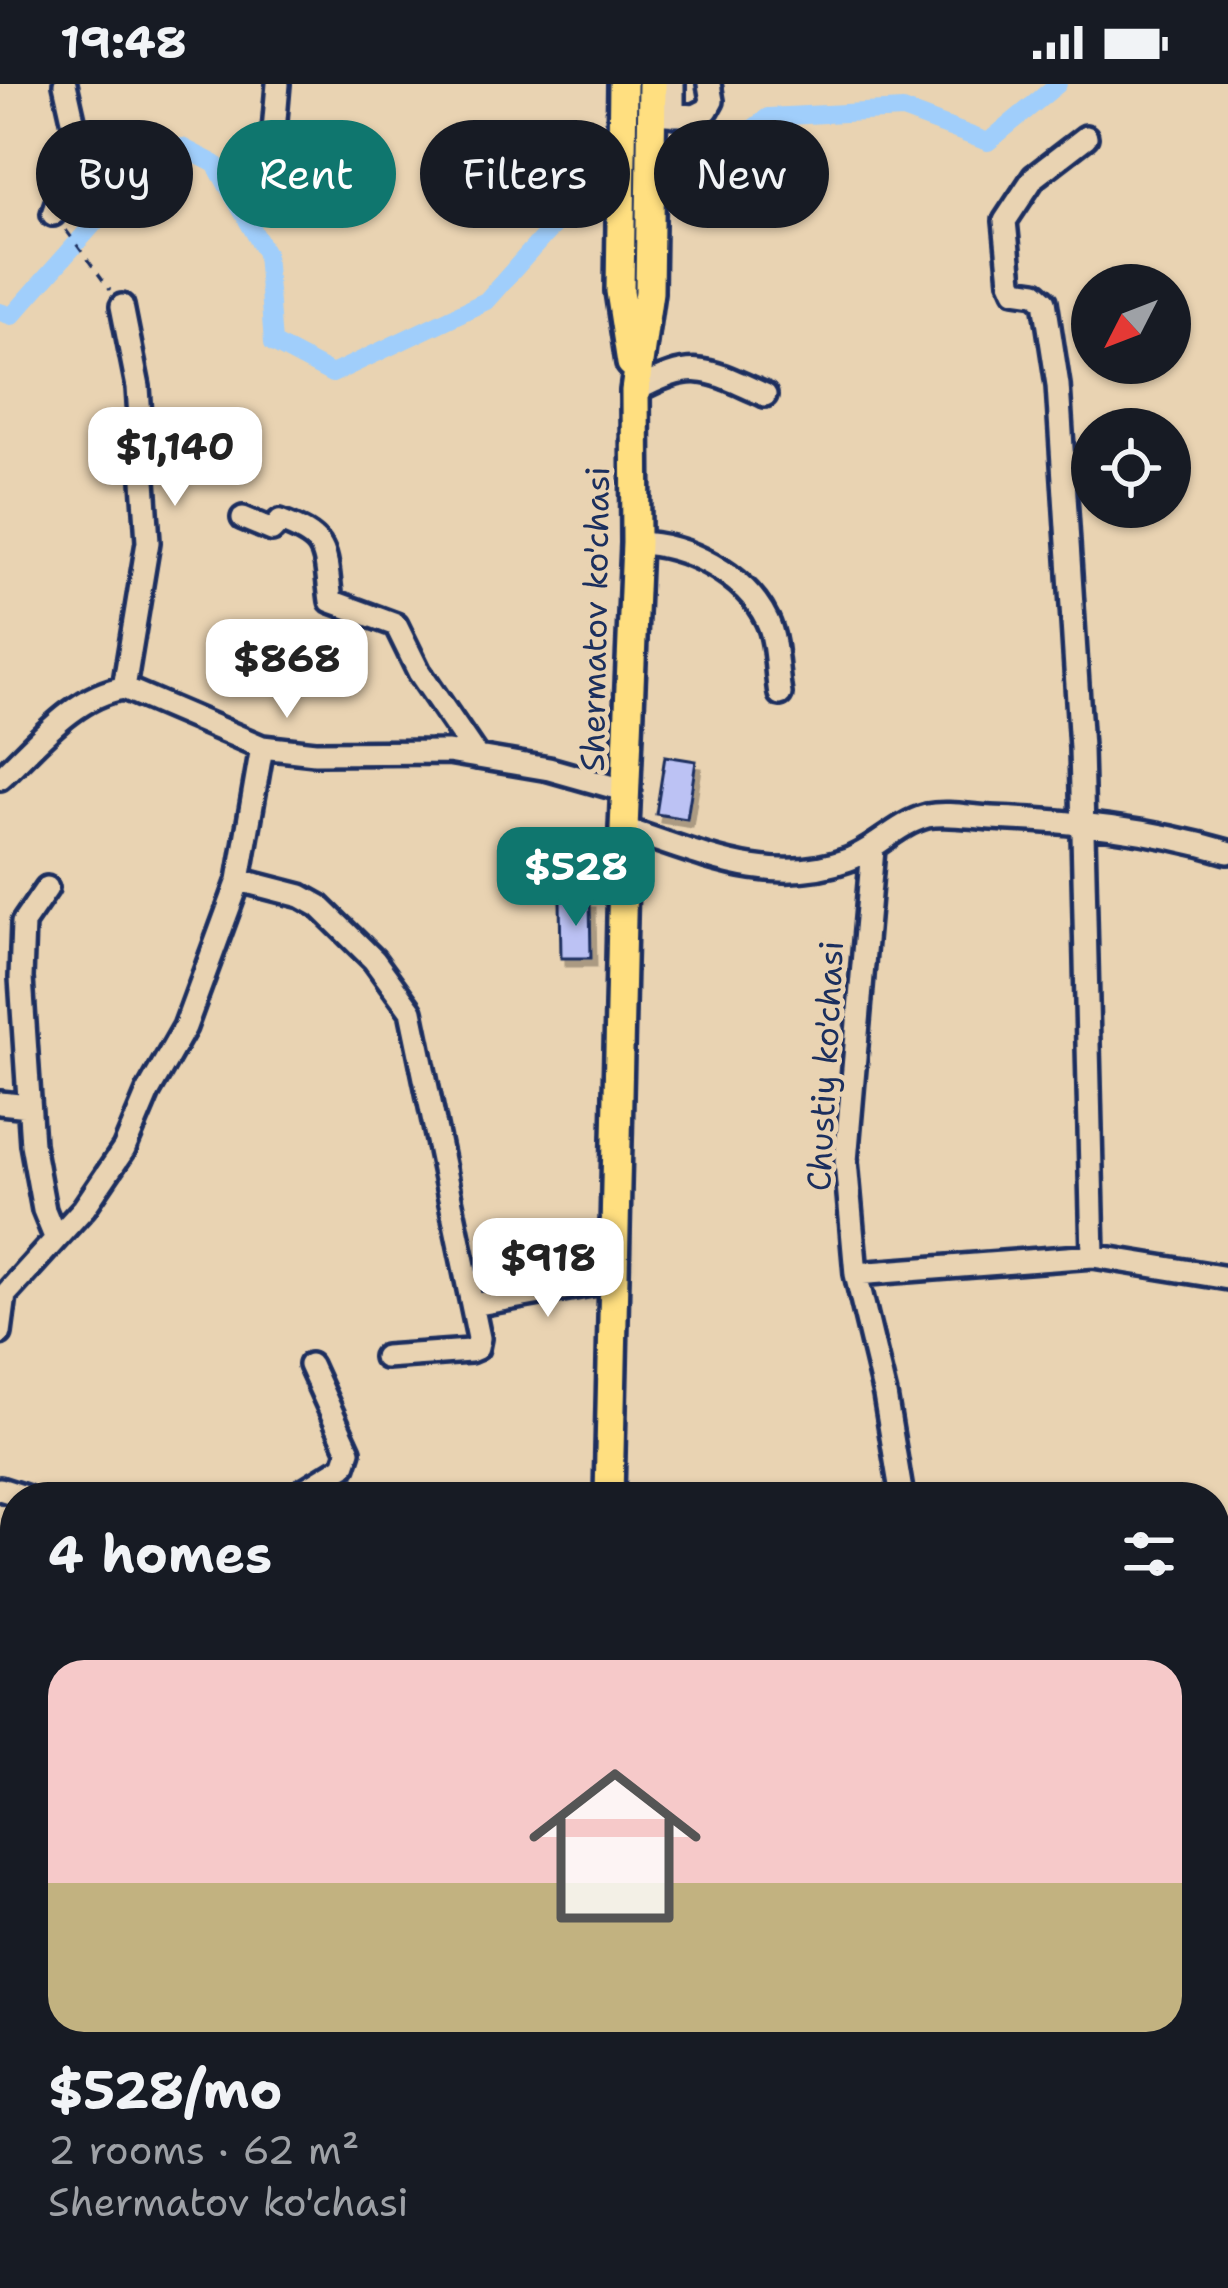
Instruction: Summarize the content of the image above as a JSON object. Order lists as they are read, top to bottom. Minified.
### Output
{"streets":{"main road":["Shermatov ko'chasi"],"street":["Chustiy ko'chasi"]},"north":"bottom left","page":{"status":"19:48","chip":["Buy","Rent","Filters","New"],"price":["$1,140","$868","$528","$918"],"heading":"4 homes","list":[{"name":"$528/mo","note":"2 rooms · 62 m² · Shermatov ko'chasi"}]}}
